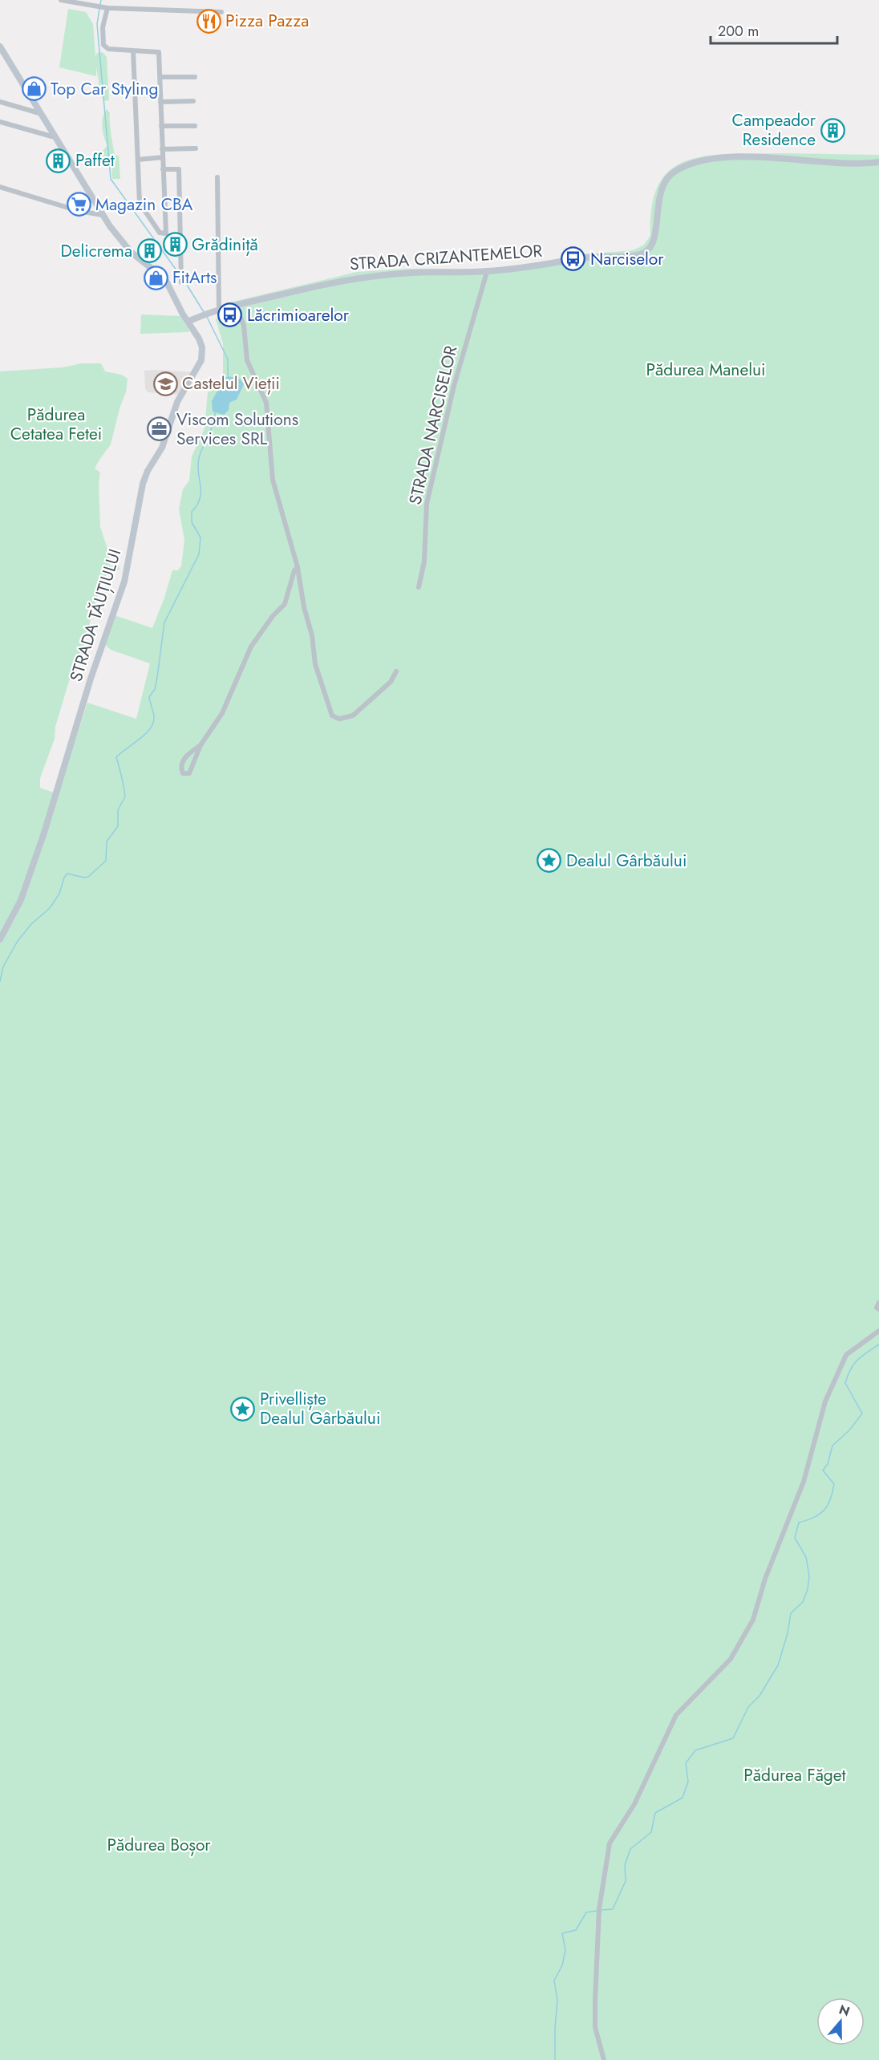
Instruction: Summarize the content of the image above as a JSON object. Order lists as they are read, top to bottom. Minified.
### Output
{"streets":{"main road":["STRADA CRIZANTEMELOR","STRADA TĂUȚIULUI"],"street":["STRADA NARCISELOR"]},"crossings":[["STRADA CRIZANTEMELOR","STRADA NARCISELOR"],["STRADA CRIZANTEMELOR","STRADA TĂUȚIULUI"]],"parks":["Pădurea Manelui","Pădurea Cetatea Fetei","Pădurea Făget","Pădurea Boșor"],"places":{"restaurant":["Pizza Pazza"],"shop":["Top Car Styling","FitArts"],"building":["Campeador Residence","Paffet","Grădiniță","Delicrema"],"supermarket":["Magazin CBA"],"bus stop":["Narciselor","Lăcrimioarelor"],"school or university":["Castelul Vieții"],"office":["Viscom Solutions Services SRL"],"place":["Dealul Gârbăului","Privelliște Dealul Gârbăului"]},"scale_bar":"200 m","north":"top"}
